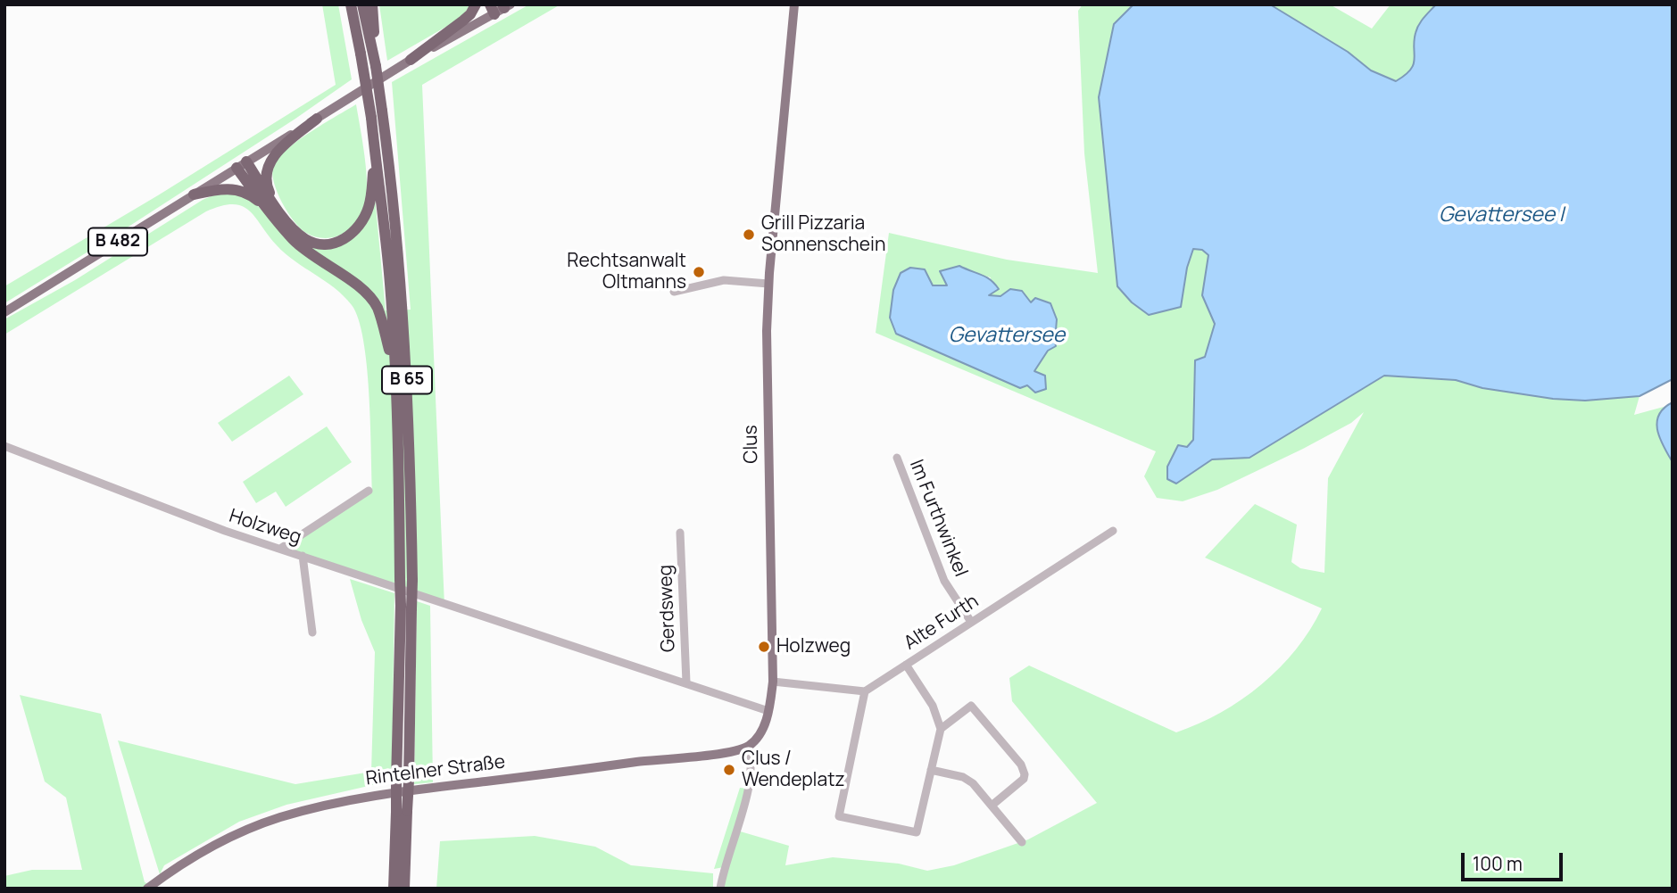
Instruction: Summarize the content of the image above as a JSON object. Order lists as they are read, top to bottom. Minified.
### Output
{"streets":{"highway":["B 65"],"main road":["B 482","Clus","Rintelner Straße"],"street":["Im Furthwinkel","Holzweg","Gerdsweg","Alte Furth"]},"crossings":[["Clus","Holzweg"],["Clus","Rintelner Straße"],["Im Furthwinkel","Alte Furth"],["Holzweg","Gerdsweg"]],"water":["Gevattersee I","Gevattersee"],"places":["Grill Pizzaria Sonnenschein","Rechtsanwalt Oltmanns","Holzweg","Clus / Wendeplatz"],"scale_bar":"100 m"}
